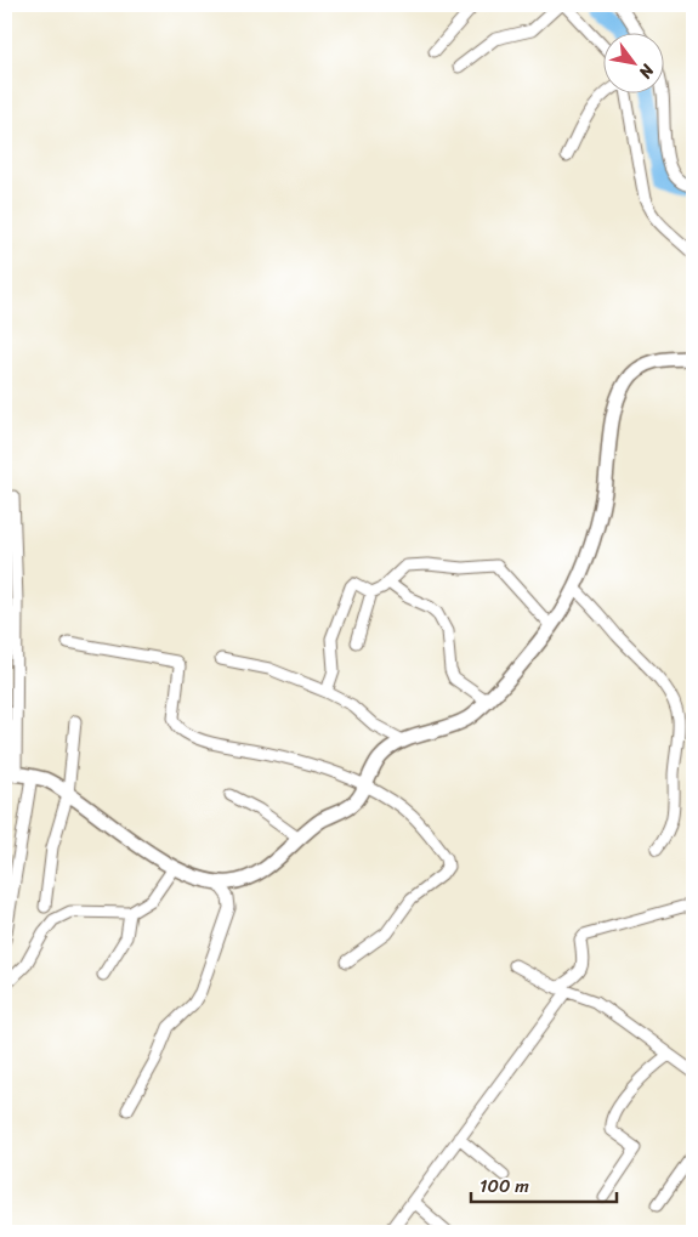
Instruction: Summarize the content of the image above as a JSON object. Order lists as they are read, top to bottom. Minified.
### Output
{"scale_bar":"100 m","north":"bottom right"}
